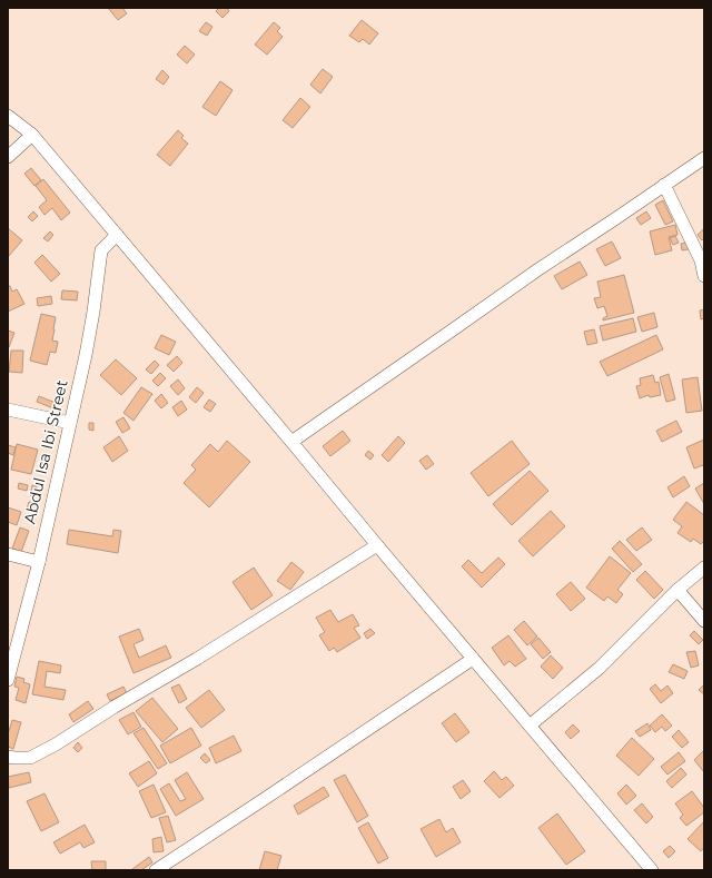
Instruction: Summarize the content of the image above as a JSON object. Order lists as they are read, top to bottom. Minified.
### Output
{"streets":{"street":["Abdul Isa Ibi Street"]}}
